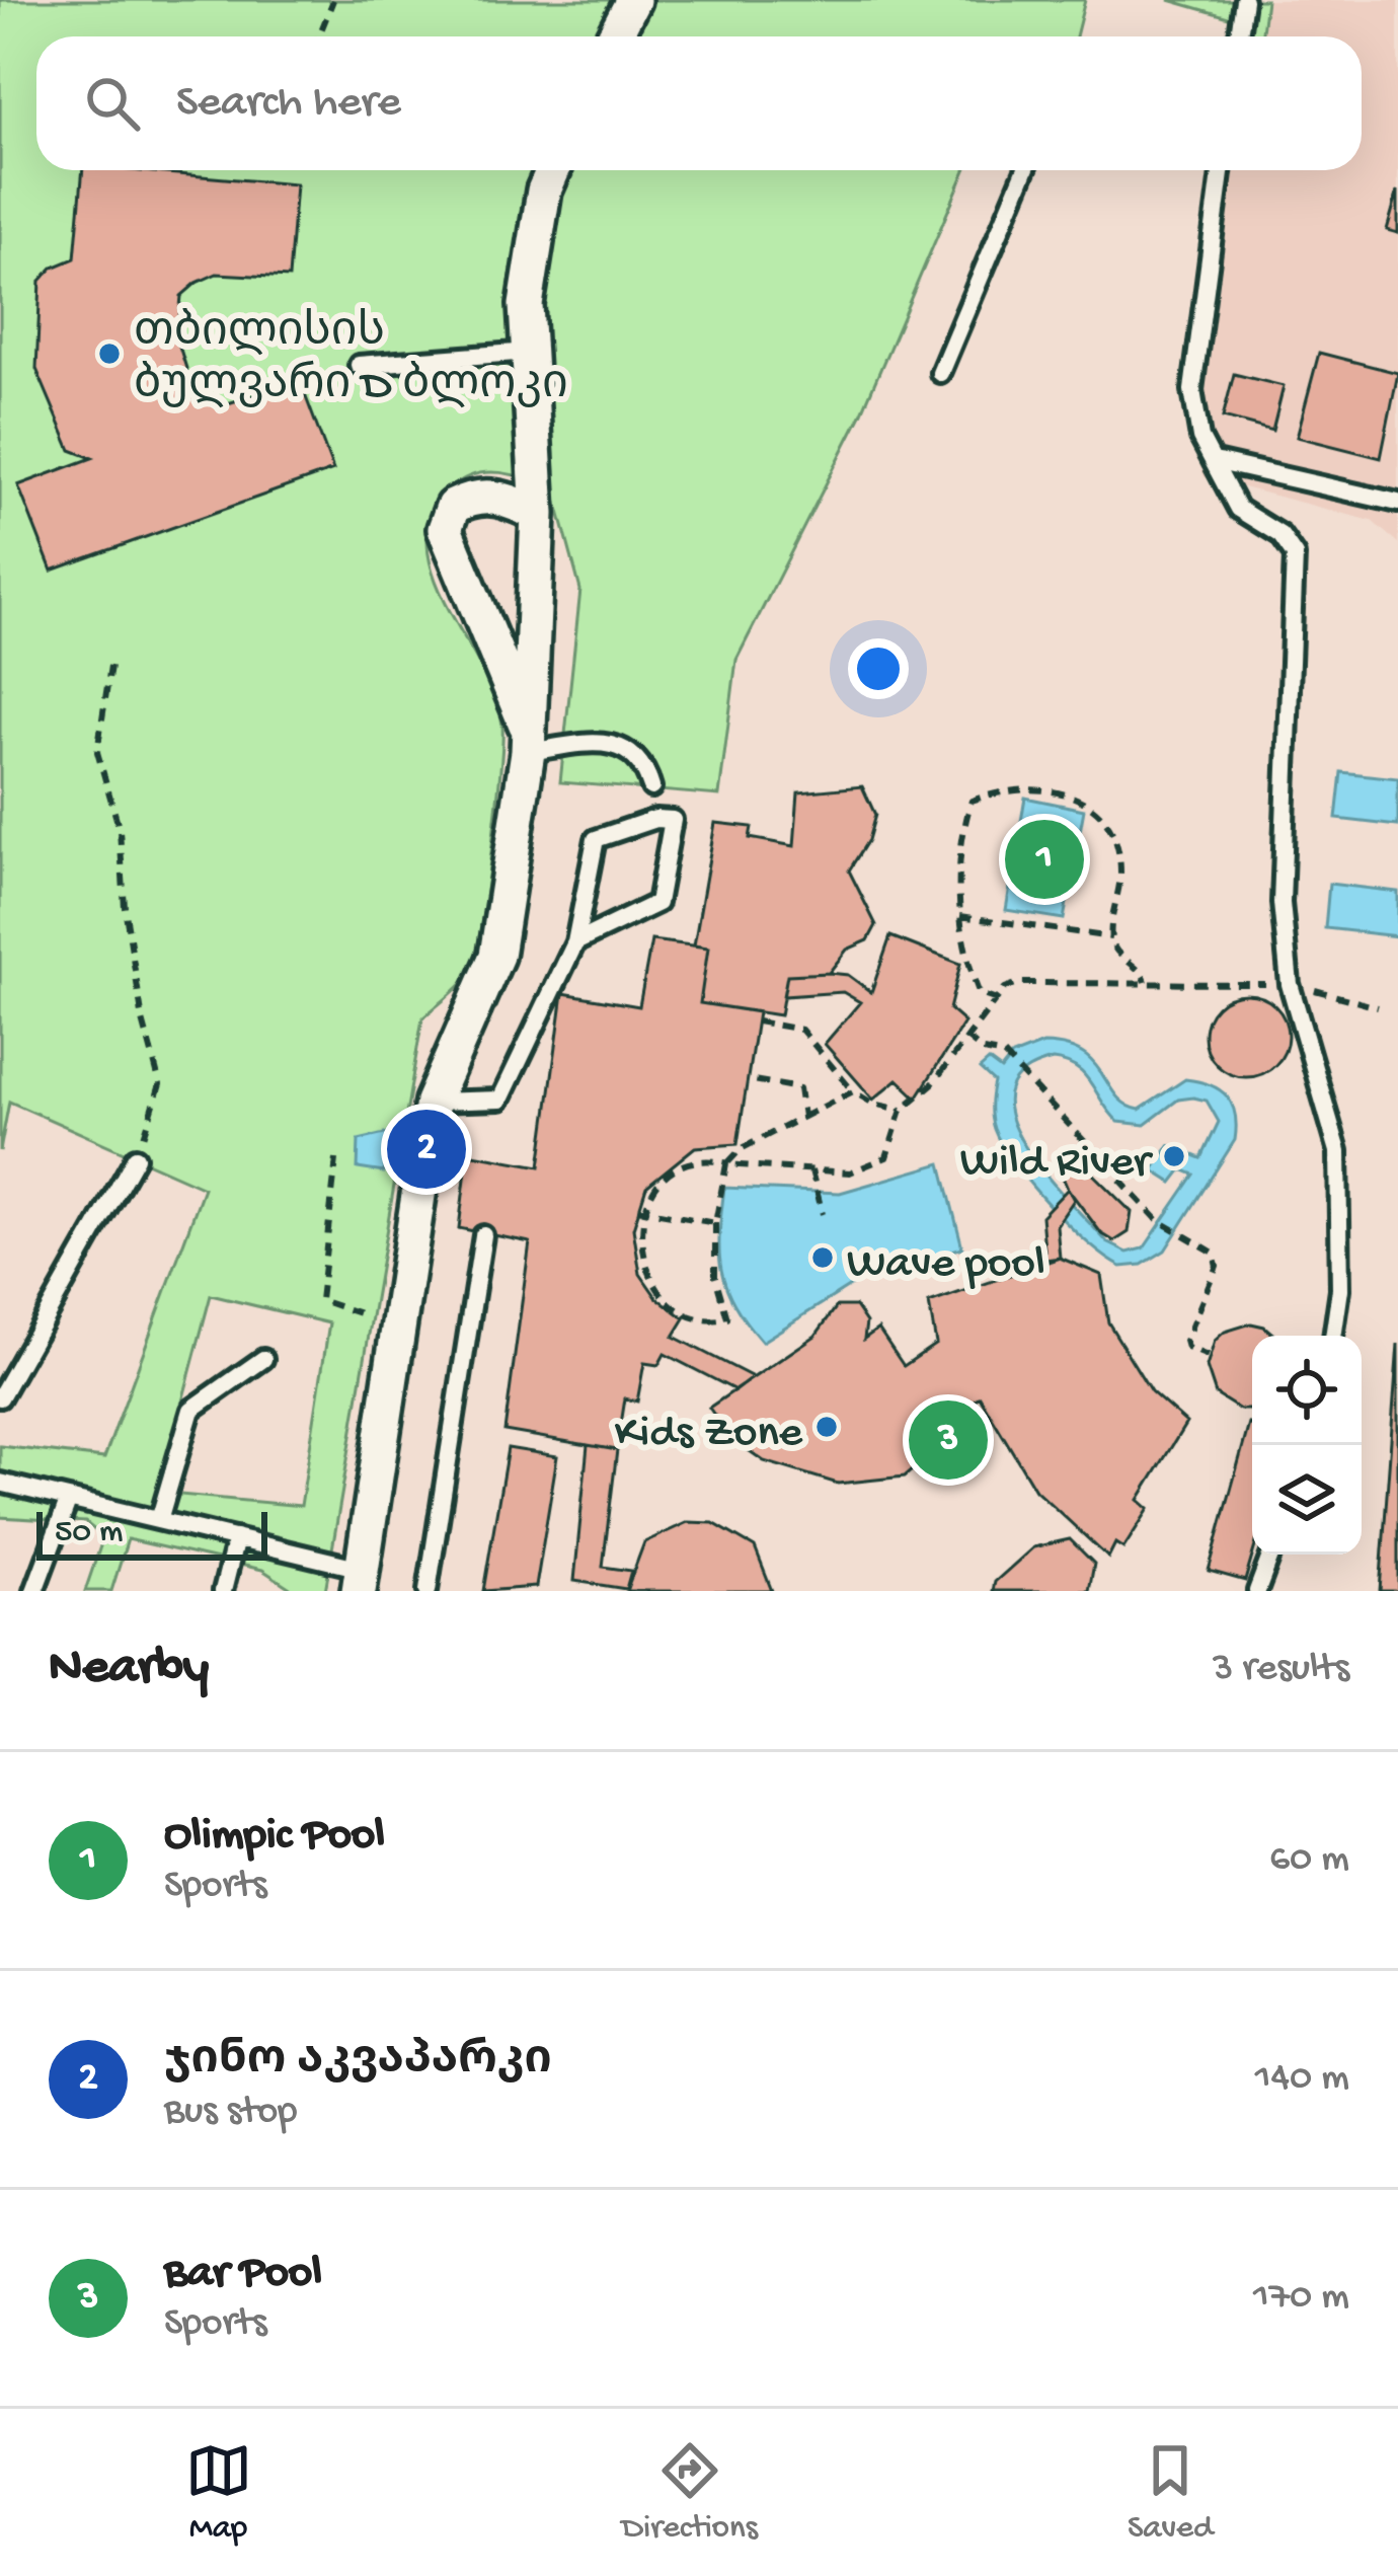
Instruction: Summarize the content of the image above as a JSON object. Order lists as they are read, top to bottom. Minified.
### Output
{"places":["თბილისის ბულვარი D ბლოკი","Wild River","Wave pool","Kids Zone"],"scale_bar":"50 m","page":{"search":"Search here","pins":["1","2","3"],"scale":"50 m","heading":["Nearby","3 results"],"list":[{"mark":"1","name":"Olimpic Pool","note":"Sports","value":"60 m"},{"mark":"2","name":"ჯინო აკვაპარკი","note":"Bus stop","value":"140 m"},{"mark":"3","name":"Bar Pool","note":"Sports","value":"170 m"}],"nav":["Map","Directions","Saved"]}}
